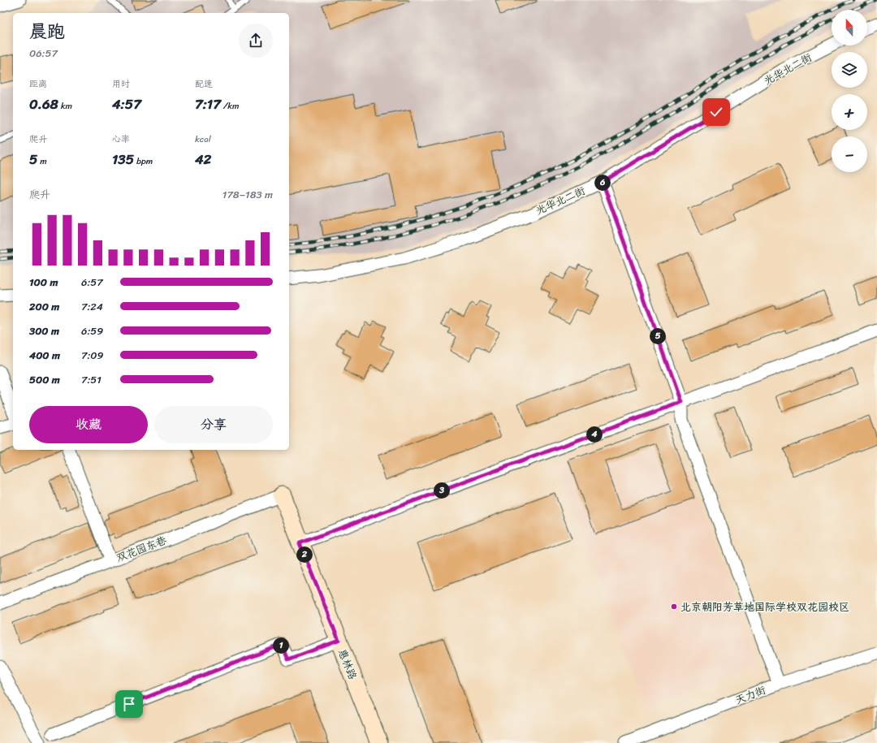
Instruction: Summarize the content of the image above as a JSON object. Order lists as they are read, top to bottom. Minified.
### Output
{"streets":{"street":["光华北二街","双花园东巷","惠林路","天力街"]},"crossings":[["双花园东巷","惠林路"]],"places":["北京朝阳芳草地国际学校双花园校区"],"north":"top","page":{"map_buttons":["+","−"],"heading":["晨跑","06:57"],"stats":[["距离","0.68 km"],["用时","4:57"],["配速","7:17 /km"],["爬升","5 m"],["心率","135 bpm"],["kcal","42"]],"pins":["6","5","4","3","2","1"],"chart":["爬升","178–183 m"],"list":[{"name":"100 m","note":"6:57"},{"name":"200 m","note":"7:24"},{"name":"300 m","note":"6:59"},{"name":"400 m","note":"7:09"},{"name":"500 m","note":"7:51"}],"buttons":["收藏","分享"]}}
